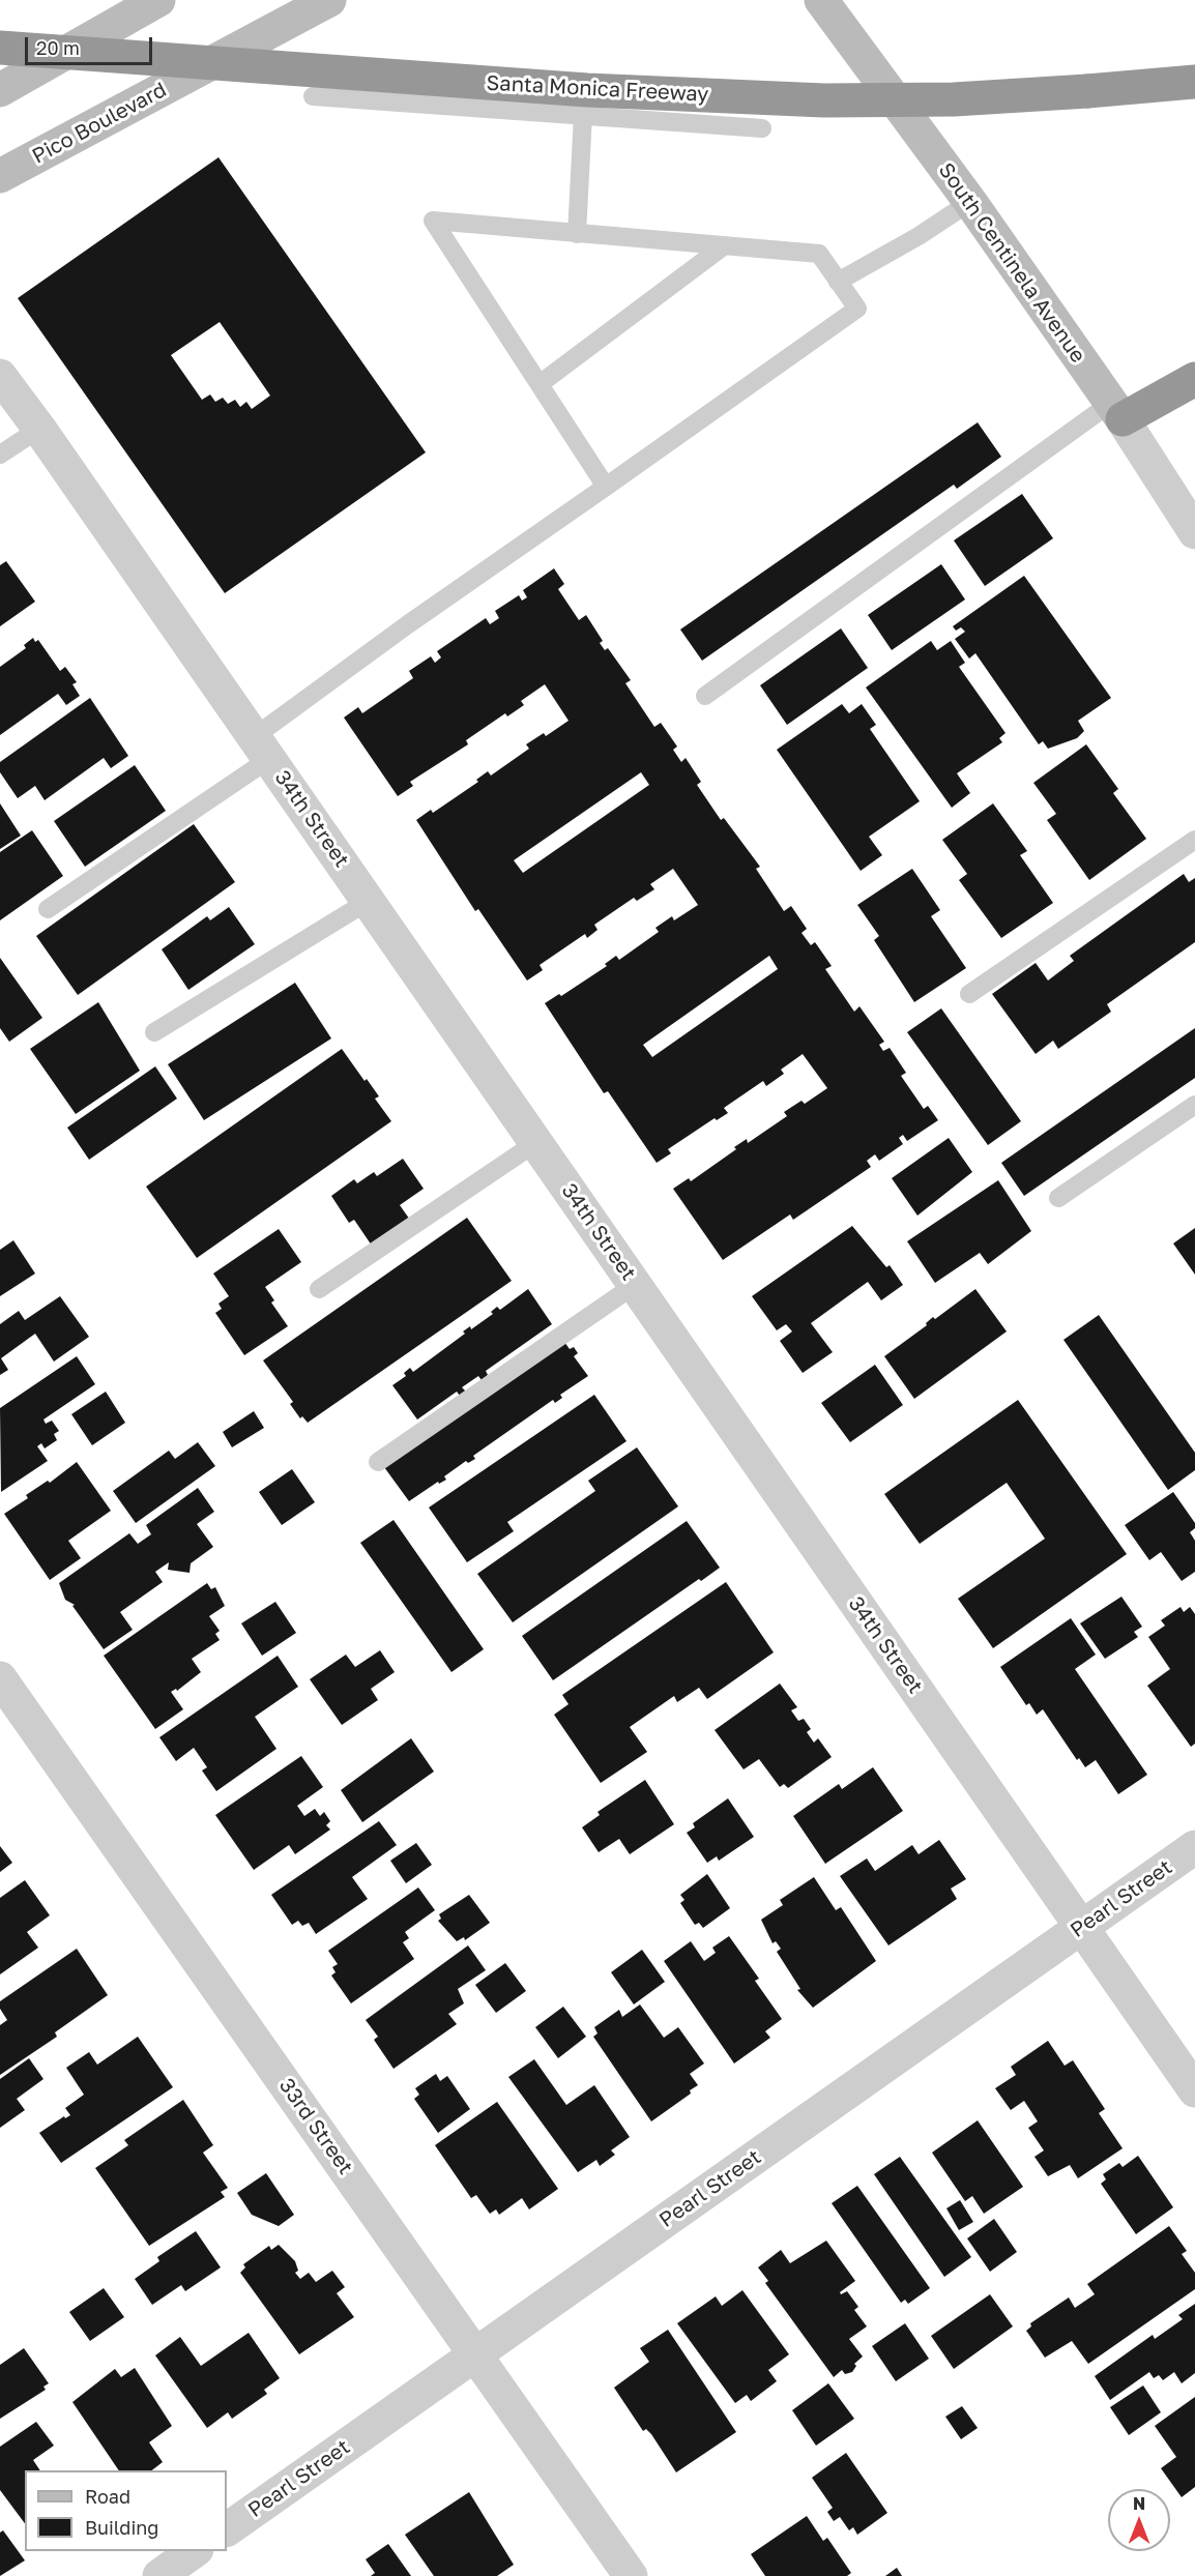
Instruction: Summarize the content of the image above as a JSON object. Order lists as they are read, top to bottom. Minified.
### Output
{"streets":{"highway":["Santa Monica Freeway"],"main road":["Pico Boulevard","South Centinela Avenue"],"street":["34th Street","Pearl Street","33rd Street"]},"crossings":[["34th Street","Pearl Street"],["Pearl Street","33rd Street"]],"legend":["Road","Building"],"scale_bar":"20 m","north":"top"}
